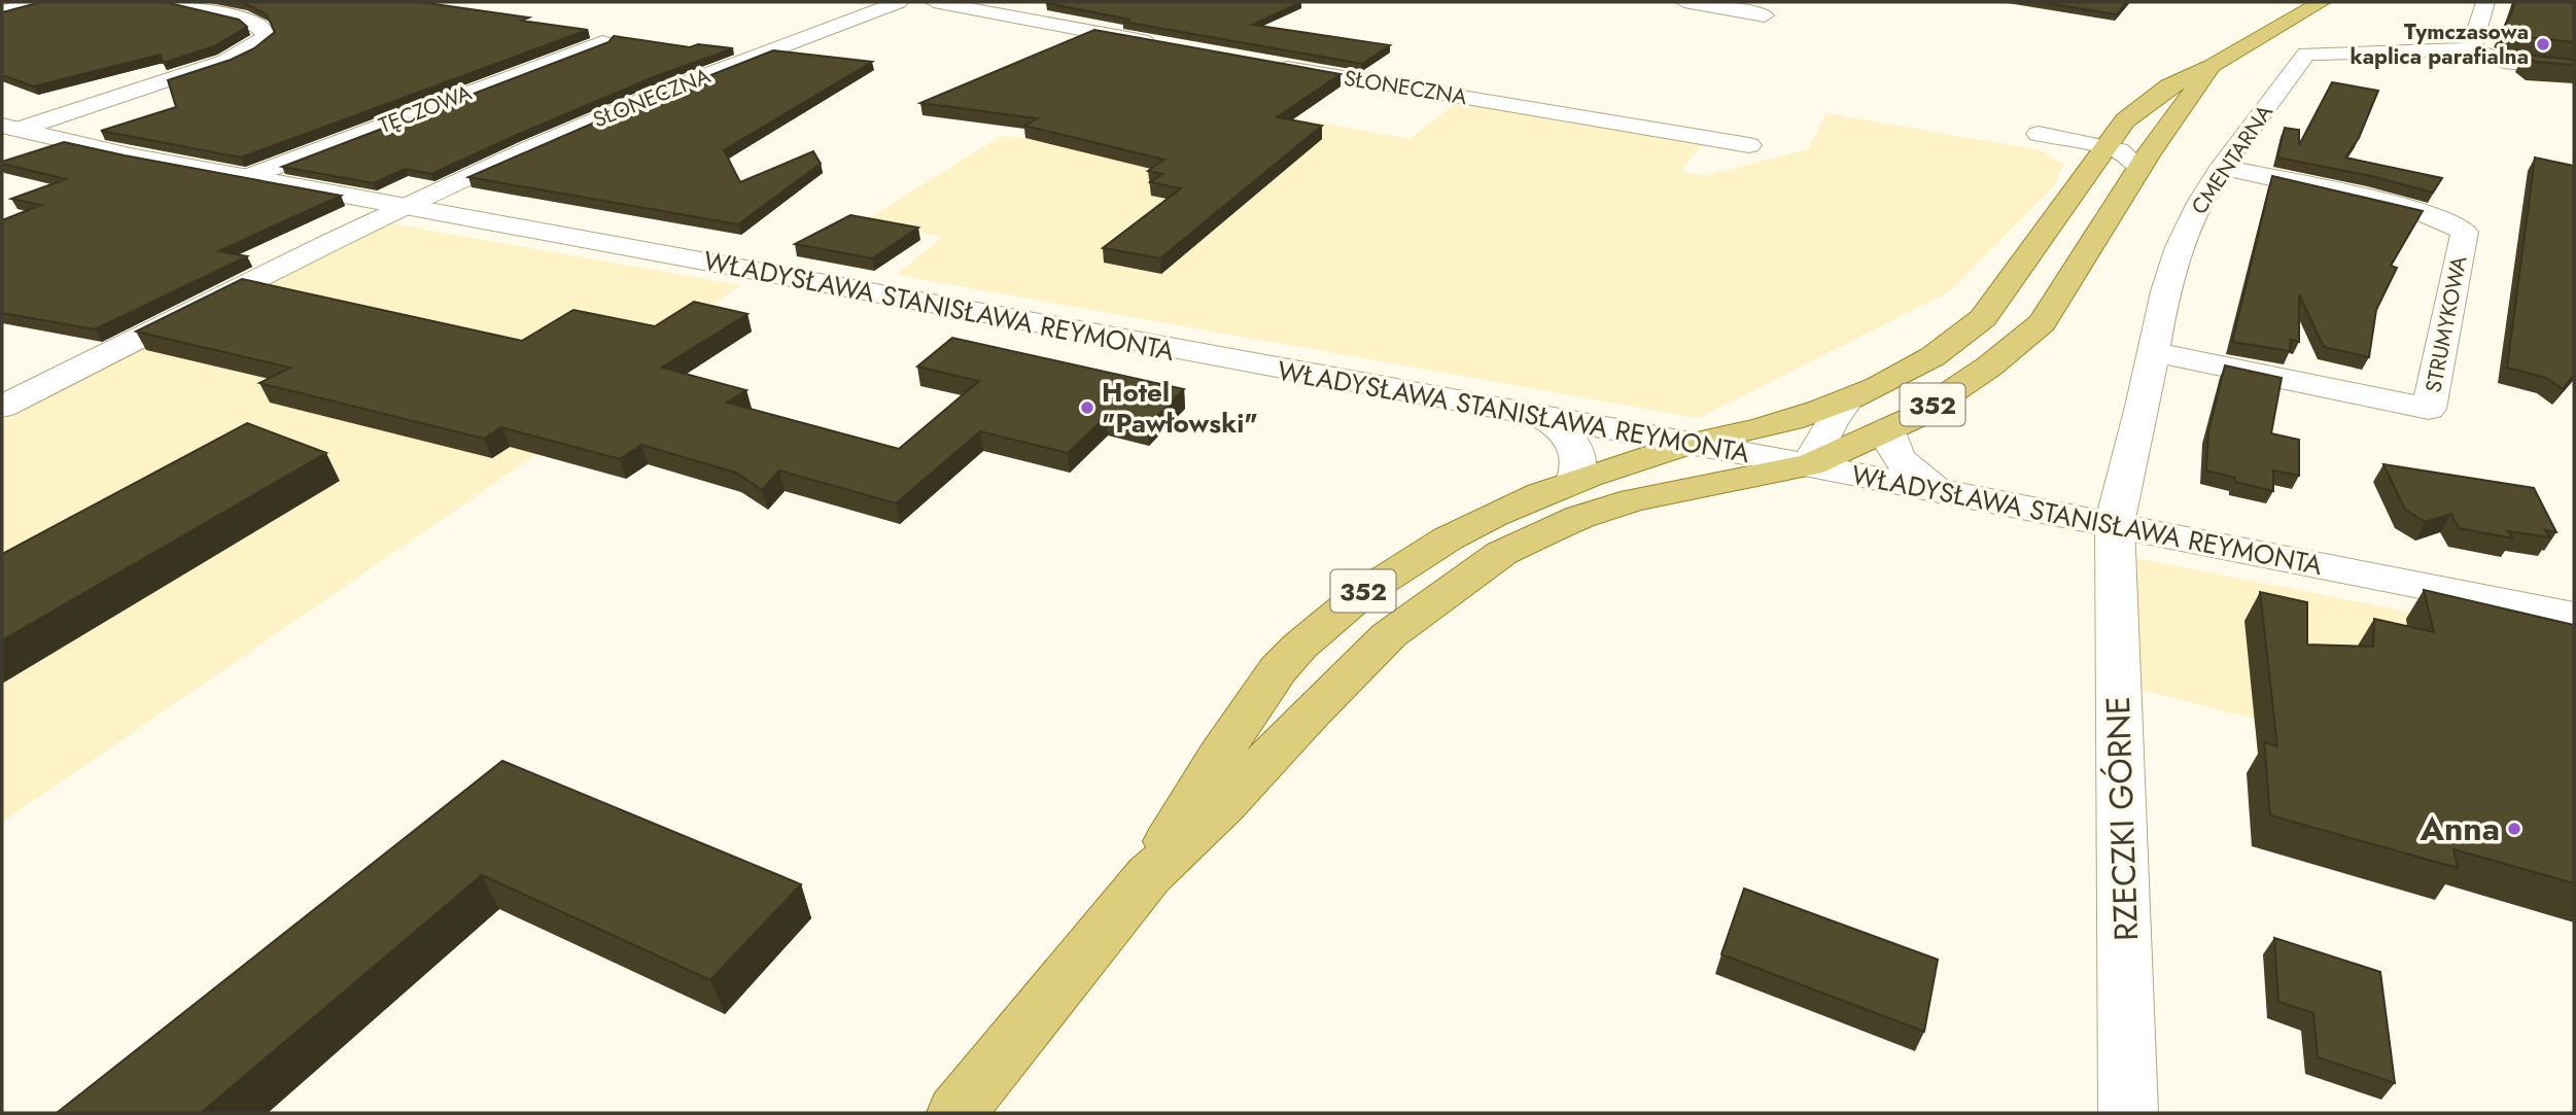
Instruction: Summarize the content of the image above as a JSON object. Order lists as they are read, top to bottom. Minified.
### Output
{"streets":{"main road":["352"],"street":["SŁONECZNA","TĘCZOWA","CMENTARNA","WŁADYSŁAWA STANISŁAWA REYMONTA","STRUMYKOWA","RZECZKI GÓRNE"]},"crossings":[["SŁONECZNA","WŁADYSŁAWA STANISŁAWA REYMONTA"],["TĘCZOWA","WŁADYSŁAWA STANISŁAWA REYMONTA"],["CMENTARNA","WŁADYSŁAWA STANISŁAWA REYMONTA"],["CMENTARNA","STRUMYKOWA"],["CMENTARNA","RZECZKI GÓRNE"],["WŁADYSŁAWA STANISŁAWA REYMONTA","352"],["WŁADYSŁAWA STANISŁAWA REYMONTA","RZECZKI GÓRNE"]],"places":["Tymczasowa kaplica parafialna","Hotel \"Pawłowski\"","Anna"]}
